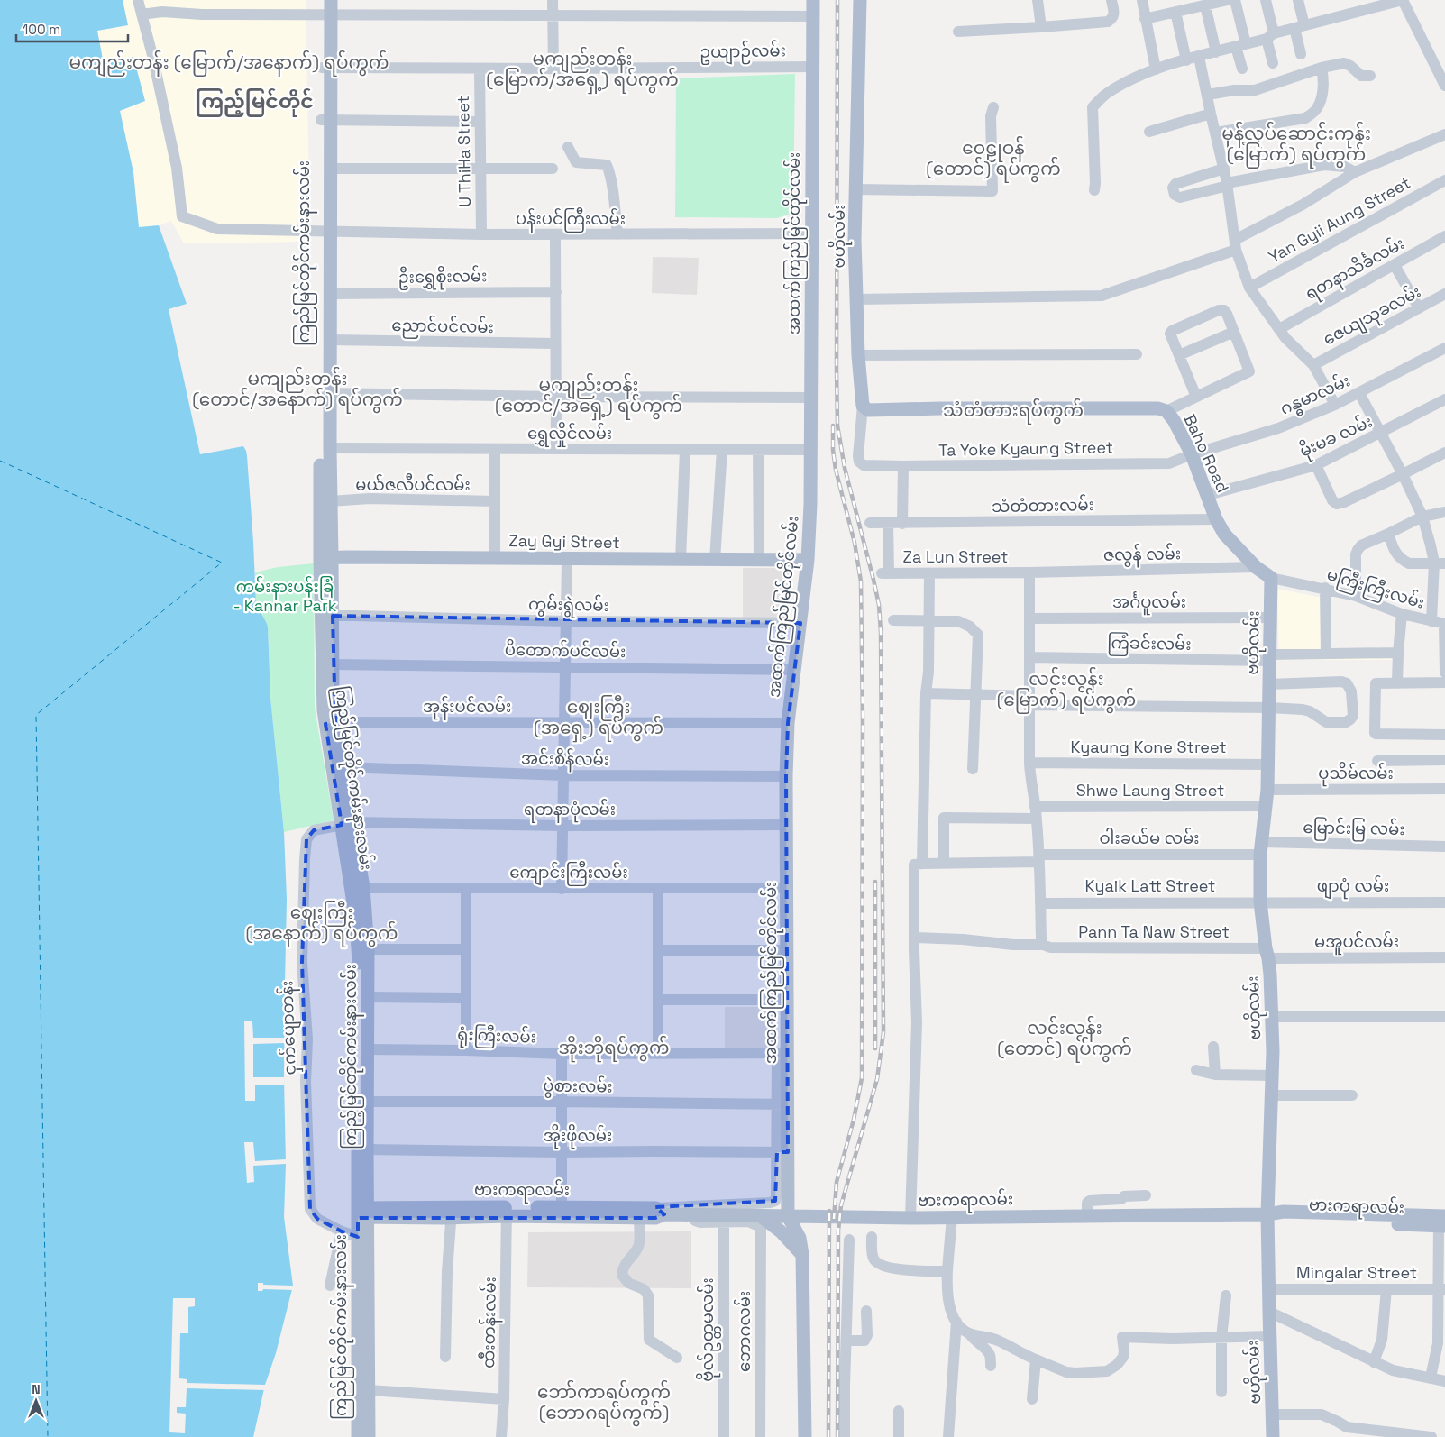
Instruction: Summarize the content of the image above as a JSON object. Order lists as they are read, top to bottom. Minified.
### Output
{"streets":{"main road":["ဗဟိုလမ်း","အထက်ကြည်မြင်တိုင်လမ်း","ကြည်မြင်တိုင်ကမ်းနားလမ်း","Baho Road","Zay Gyi Street","ကြည့်မြင်တိုင်ကမ်းနားလမ်း","ဗားကရာလမ်း"],"street":["ဥယျာဉ်လမ်း","U ThiHa Street","ပန်းပင်ကြီးလမ်း","Yan Gyii Aung Street","ရတနာသိင်္ခလမ်း","ဦးရွှေစိုးလမ်း","ဇေယျသုခလမ်း","ညောင်ပင်လမ်း","ဂန္ဓမာလမ်း","ရွှေလှိုင်လမ်း","မိုးမခ လမ်း","Ta Yoke Kyaung Street","မယ်ဇလီပင်လမ်း","သံတံတားလမ်း","ဇလွန် လမ်း","Za Lun Street","မကြီးကြီးလမ်း","အင်္ဂပူလမ်း","ကွမ်းရွဲလမ်း","ကြံခင်းလမ်း","ပိတောက်ပင်လမ်း","အုန်းပင်လမ်း","Kyaung Kone Street","အင်းစိန်လမ်း","ပုသိမ်လမ်း","Shwe Laung Street","ရတနာပုံလမ်း","မြောင်းမြ လမ်း","ဝါးခယ်မ လမ်း","ကျောင်းကြီးလမ်း","Kyaik Latt Street","ဖျာပုံ လမ်း","Pann Ta Naw Street","မအူပင်လမ်း","ငှက်ပျောတန်း","ရုံးကြီးလမ်း","ပွဲစားလမ်း","အိုးဖိုလမ်း","Mingalar Street","ထီးတန်းလမ်း","ဗိုလ်ဥတ္တမလမ်း","ဘောဂလမ်း"]},"crossings":[["ဥယျာဉ်လမ်း","U ThiHa Street"],["ဥယျာဉ်လမ်း","အထက်ကြည်မြင်တိုင်လမ်း"],["ဥယျာဉ်လမ်း","ကြည်မြင်တိုင်ကမ်းနားလမ်း"],["U ThiHa Street","ပန်းပင်ကြီးလမ်း"],["ပန်းပင်ကြီးလမ်း","အထက်ကြည်မြင်တိုင်လမ်း"],["ပန်းပင်ကြီးလမ်း","ကြည်မြင်တိုင်ကမ်းနားလမ်း"],["ဗဟိုလမ်း","Ta Yoke Kyaung Street"],["ဗဟိုလမ်း","Baho Road"],["ဗဟိုလမ်း","မကြီးကြီးလမ်း"],["ဗဟိုလမ်း","အင်္ဂပူလမ်း"],["ဗဟိုလမ်း","ကြံခင်းလမ်း"],["ဗဟိုလမ်း","Kyaung Kone Street"],["ဗဟိုလမ်း","ပုသိမ်လမ်း"],["ဗဟိုလမ်း","Shwe Laung Street"],["ဗဟိုလမ်း","မြောင်းမြ လမ်း"],["ဗဟိုလမ်း","ဝါးခယ်မ လမ်း"],["ဗဟိုလမ်း","Kyaik Latt Street"],["ဗဟိုလမ်း","ဖျာပုံ လမ်း"],["ဗဟိုလမ်း","Pann Ta Naw Street"],["ဗဟိုလမ်း","မအူပင်လမ်း"],["ဗဟိုလမ်း","ဗားကရာလမ်း"],["ဗဟိုလမ်း","Mingalar Street"],["အထက်ကြည်မြင်တိုင်လမ်း","ရွှေလှိုင်လမ်း"],["အထက်ကြည်မြင်တိုင်လမ်း","Zay Gyi Street"],["အထက်ကြည်မြင်တိုင်လမ်း","ကွမ်းရွဲလမ်း"],["အထက်ကြည်မြင်တိုင်လမ်း","ပိတောက်ပင်လမ်း"],["အထက်ကြည်မြင်တိုင်လမ်း","အုန်းပင်လမ်း"],["အထက်ကြည်မြင်တိုင်လမ်း","အင်းစိန်လမ်း"],["အထက်ကြည်မြင်တိုင်လမ်း","ရတနာပုံလမ်း"],["အထက်ကြည်မြင်တိုင်လမ်း","ကျောင်းကြီးလမ်း"],["အထက်ကြည်မြင်တိုင်လမ်း","ရုံးကြီးလမ်း"],["အထက်ကြည်မြင်တိုင်လမ်း","ပွဲစားလမ်း"],["အထက်ကြည်မြင်တိုင်လမ်း","အိုးဖိုလမ်း"],["အထက်ကြည်မြင်တိုင်လမ်း","ဗားကရာလမ်း"],["ကြည်မြင်တိုင်ကမ်းနားလမ်း","ဦးရွှေစိုးလမ်း"],["ကြည်မြင်တိုင်ကမ်းနားလမ်း","ရွှေလှိုင်လမ်း"],["ကြည်မြင်တိုင်ကမ်းနားလမ်း","မယ်ဇလီပင်လမ်း"],["ကြည်မြင်တိုင်ကမ်းနားလမ်း","ကွမ်းရွဲလမ်း"],["ကြည်မြင်တိုင်ကမ်းနားလမ်း","ပိတောက်ပင်လမ်း"],["ကြည်မြင်တိုင်ကမ်းနားလမ်း","အုန်းပင်လမ်း"],["ကြည်မြင်တိုင်ကမ်းနားလမ်း","အင်းစိန်လမ်း"],["ကြည်မြင်တိုင်ကမ်းနားလမ်း","ရတနာပုံလမ်း"],["ကြည်မြင်တိုင်ကမ်းနားလမ်း","ကျောင်းကြီးလမ်း"],["ကြည်မြင်တိုင်ကမ်းနားလမ်း","ငှက်ပျောတန်း"],["ကြည်မြင်တိုင်ကမ်းနားလမ်း","ကြည့်မြင်တိုင်ကမ်းနားလမ်း"],["ကြည်မြင်တိုင်ကမ်းနားလမ်း","ပွဲစားလမ်း"],["ကြည်မြင်တိုင်ကမ်းနားလမ်း","ဗားကရာလမ်း"],["ဂန္ဓမာလမ်း","Ta Yoke Kyaung Street"],["ဂန္ဓမာလမ်း","Baho Road"],["မိုးမခ လမ်း","Baho Road"],["Ta Yoke Kyaung Street","Baho Road"],["Baho Road","သံတံတားလမ်း"],["Baho Road","ဇလွန် လမ်း"],["Baho Road","မကြီးကြီးလမ်း"],["သံတံတားလမ်း","Za Lun Street"],["ဇလွန် လမ်း","Za Lun Street"],["Shwe Laung Street","ဝါးခယ်မ လမ်း"],["ရတနာပုံလမ်း","ငှက်ပျောတန်း"],["မြောင်းမြ လမ်း","ဝါးခယ်မ လမ်း"],["ကျောင်းကြီးလမ်း","ကြည့်မြင်တိုင်ကမ်းနားလမ်း"],["Kyaik Latt Street","ဖျာပုံ လမ်း"],["Pann Ta Naw Street","မအူပင်လမ်း"],["ရုံးကြီးလမ်း","ကြည့်မြင်တိုင်ကမ်းနားလမ်း"],["ကြည့်မြင်တိုင်ကမ်းနားလမ်း","ပွဲစားလမ်း"],["ကြည့်မြင်တိုင်ကမ်းနားလမ်း","အိုးဖိုလမ်း"],["ကြည့်မြင်တိုင်ကမ်းနားလမ်း","ဗားကရာလမ်း"],["ဗားကရာလမ်း","ထီးတန်းလမ်း"],["ဗားကရာလမ်း","ဘောဂလမ်း"]],"districts":["မကျည်းတန်း (မြောက်/အရှေ့) ရပ်ကွက်","မကျည်းတန်း (မြောက်/အနောက်) ရပ်ကွက်","ကြည့်မြင်တိုင်","မုန့်လုပ်ဆောင်းကုန်း (မြောက်) ရပ်ကွက်","ဝေဠုဝန် (တောင်) ရပ်ကွက်","မကျည်းတန်း (တောင်/အနောက်) ရပ်ကွက်","မကျည်းတန်း (တောင်/အရှေ့) ရပ်ကွက်","သံတံတားရပ်ကွက်","လင်းလွန်း (မြောက်) ရပ်ကွက်","ဈေးကြီး (အရှေ့) ရပ်ကွက်","ဈေးကြီး (အနောက်) ရပ်ကွက်","လင်းလွန်း (တောင်) ရပ်ကွက်","အိုးဘိုရပ်ကွက်","ဘော်ကာရပ်ကွက် (ဘောဂရပ်ကွက်)"],"parks":["ကမ်းနားပန်းခြံ - Kannar Park"],"scale_bar":"100 m","north":"top"}
